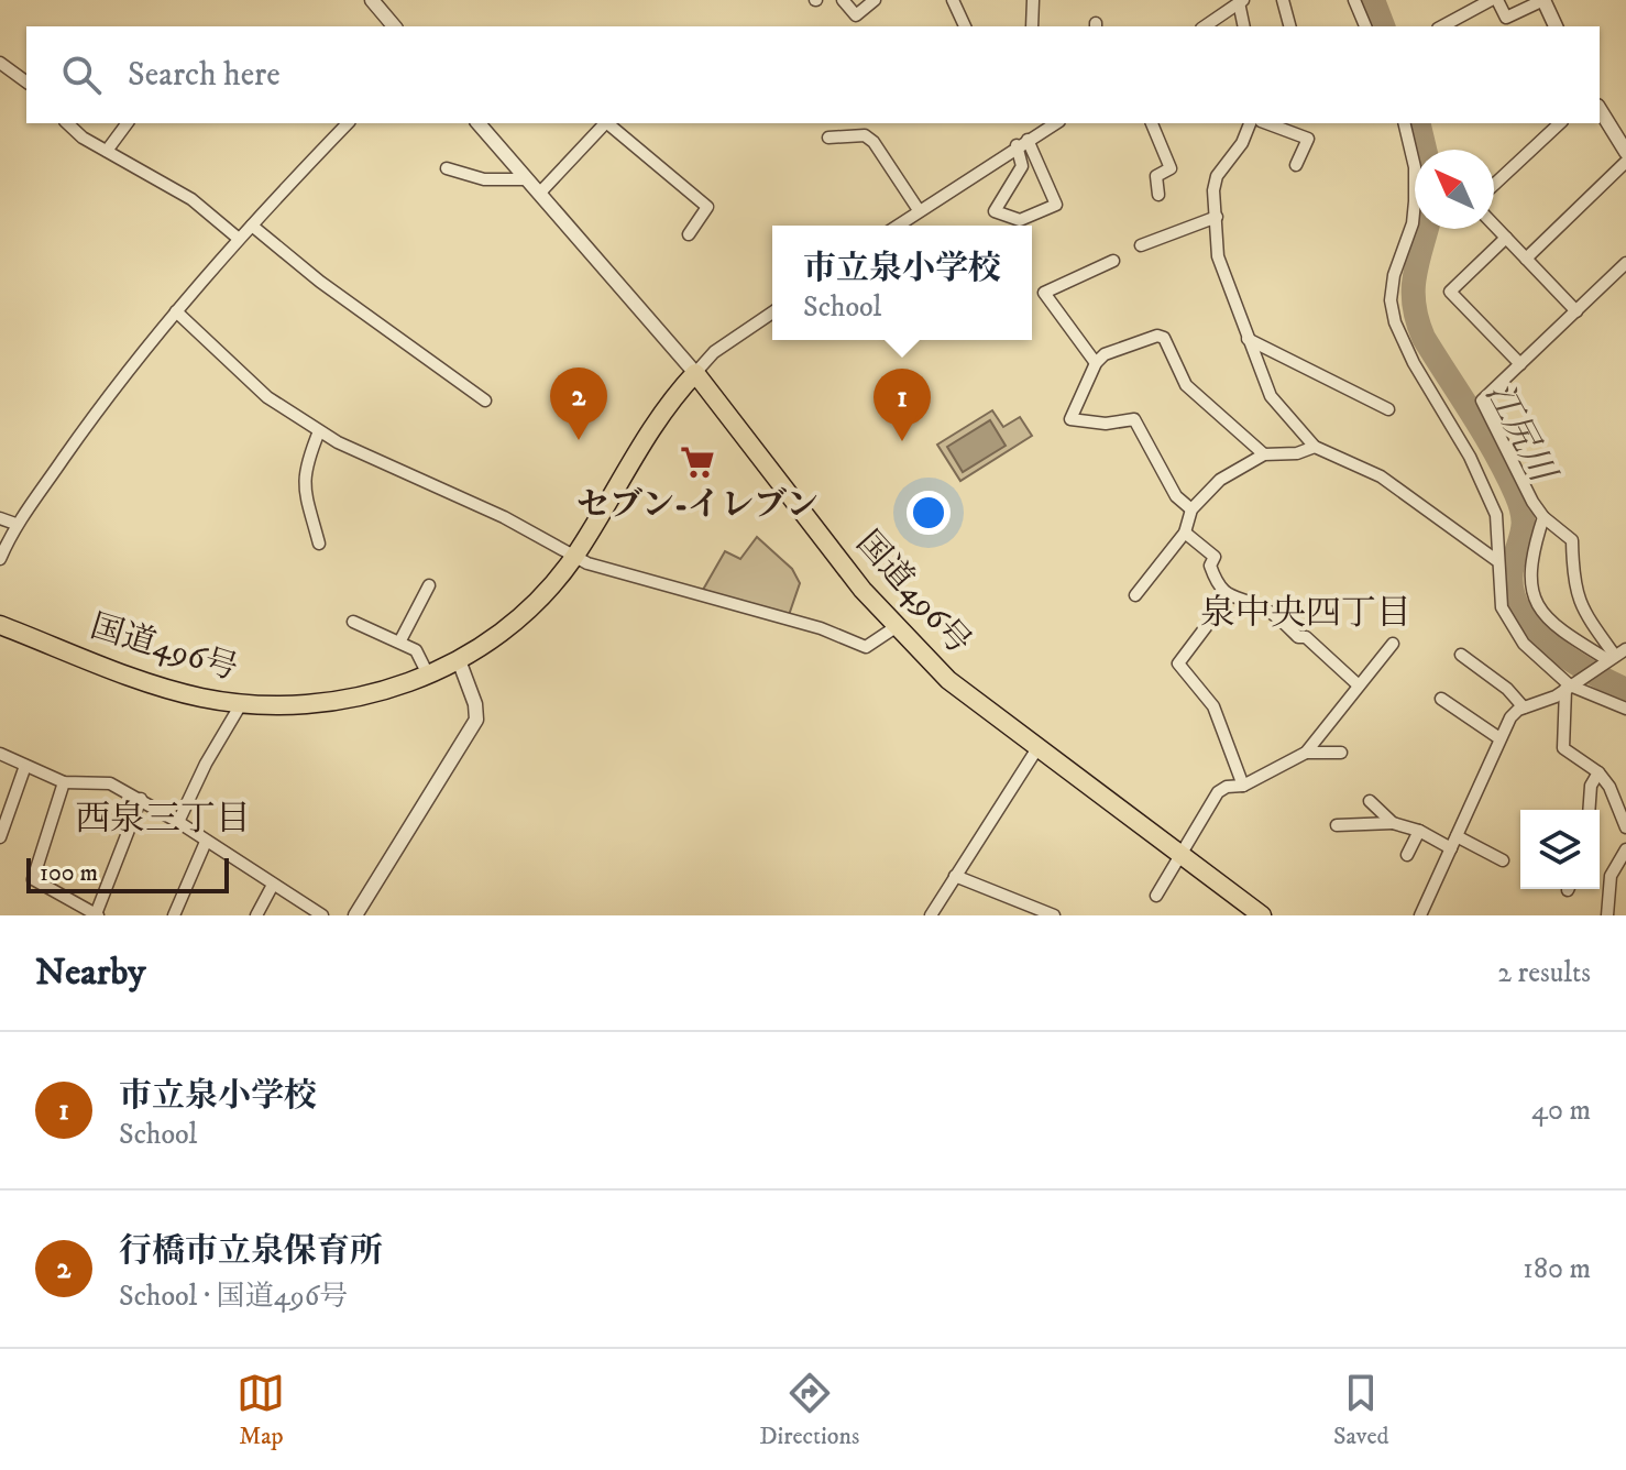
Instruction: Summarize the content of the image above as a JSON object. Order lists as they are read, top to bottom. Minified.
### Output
{"streets":{"highway":["国道496号"]},"districts":["泉中央四丁目","西泉三丁目"],"water":["江尻川"],"places":{"supermarket":["セブン-イレブン"]},"scale_bar":"100 m","north":"top left","page":{"search":"Search here","popup":["市立泉小学校","School"],"pins":["2","1"],"scale":"100 m","heading":["Nearby","2 results"],"list":[{"mark":"1","name":"市立泉小学校","note":"School","value":"40 m"},{"mark":"2","name":"行橋市立泉保育所","note":"School · 国道496号","value":"180 m"}],"nav":["Map","Directions","Saved"]}}
